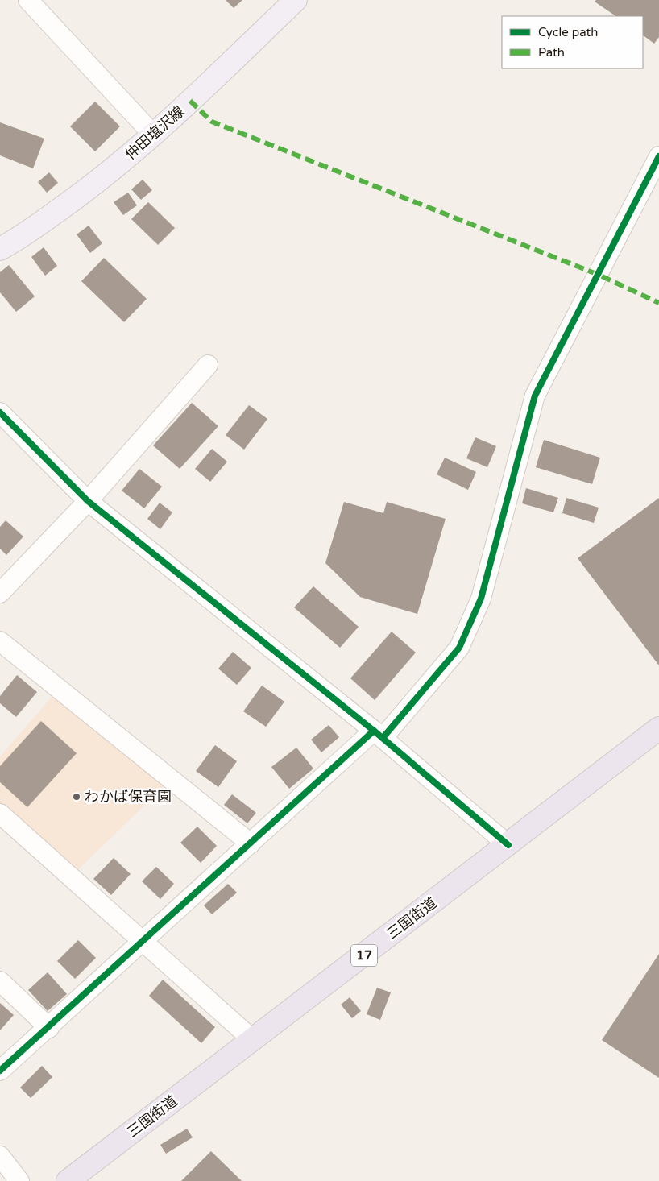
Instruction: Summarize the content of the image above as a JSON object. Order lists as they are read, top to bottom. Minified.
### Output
{"streets":{"highway":["三国街道","17"],"main road":["仲田塩沢線"]},"places":["わかば保育園"],"legend":["Cycle path","Path"]}
